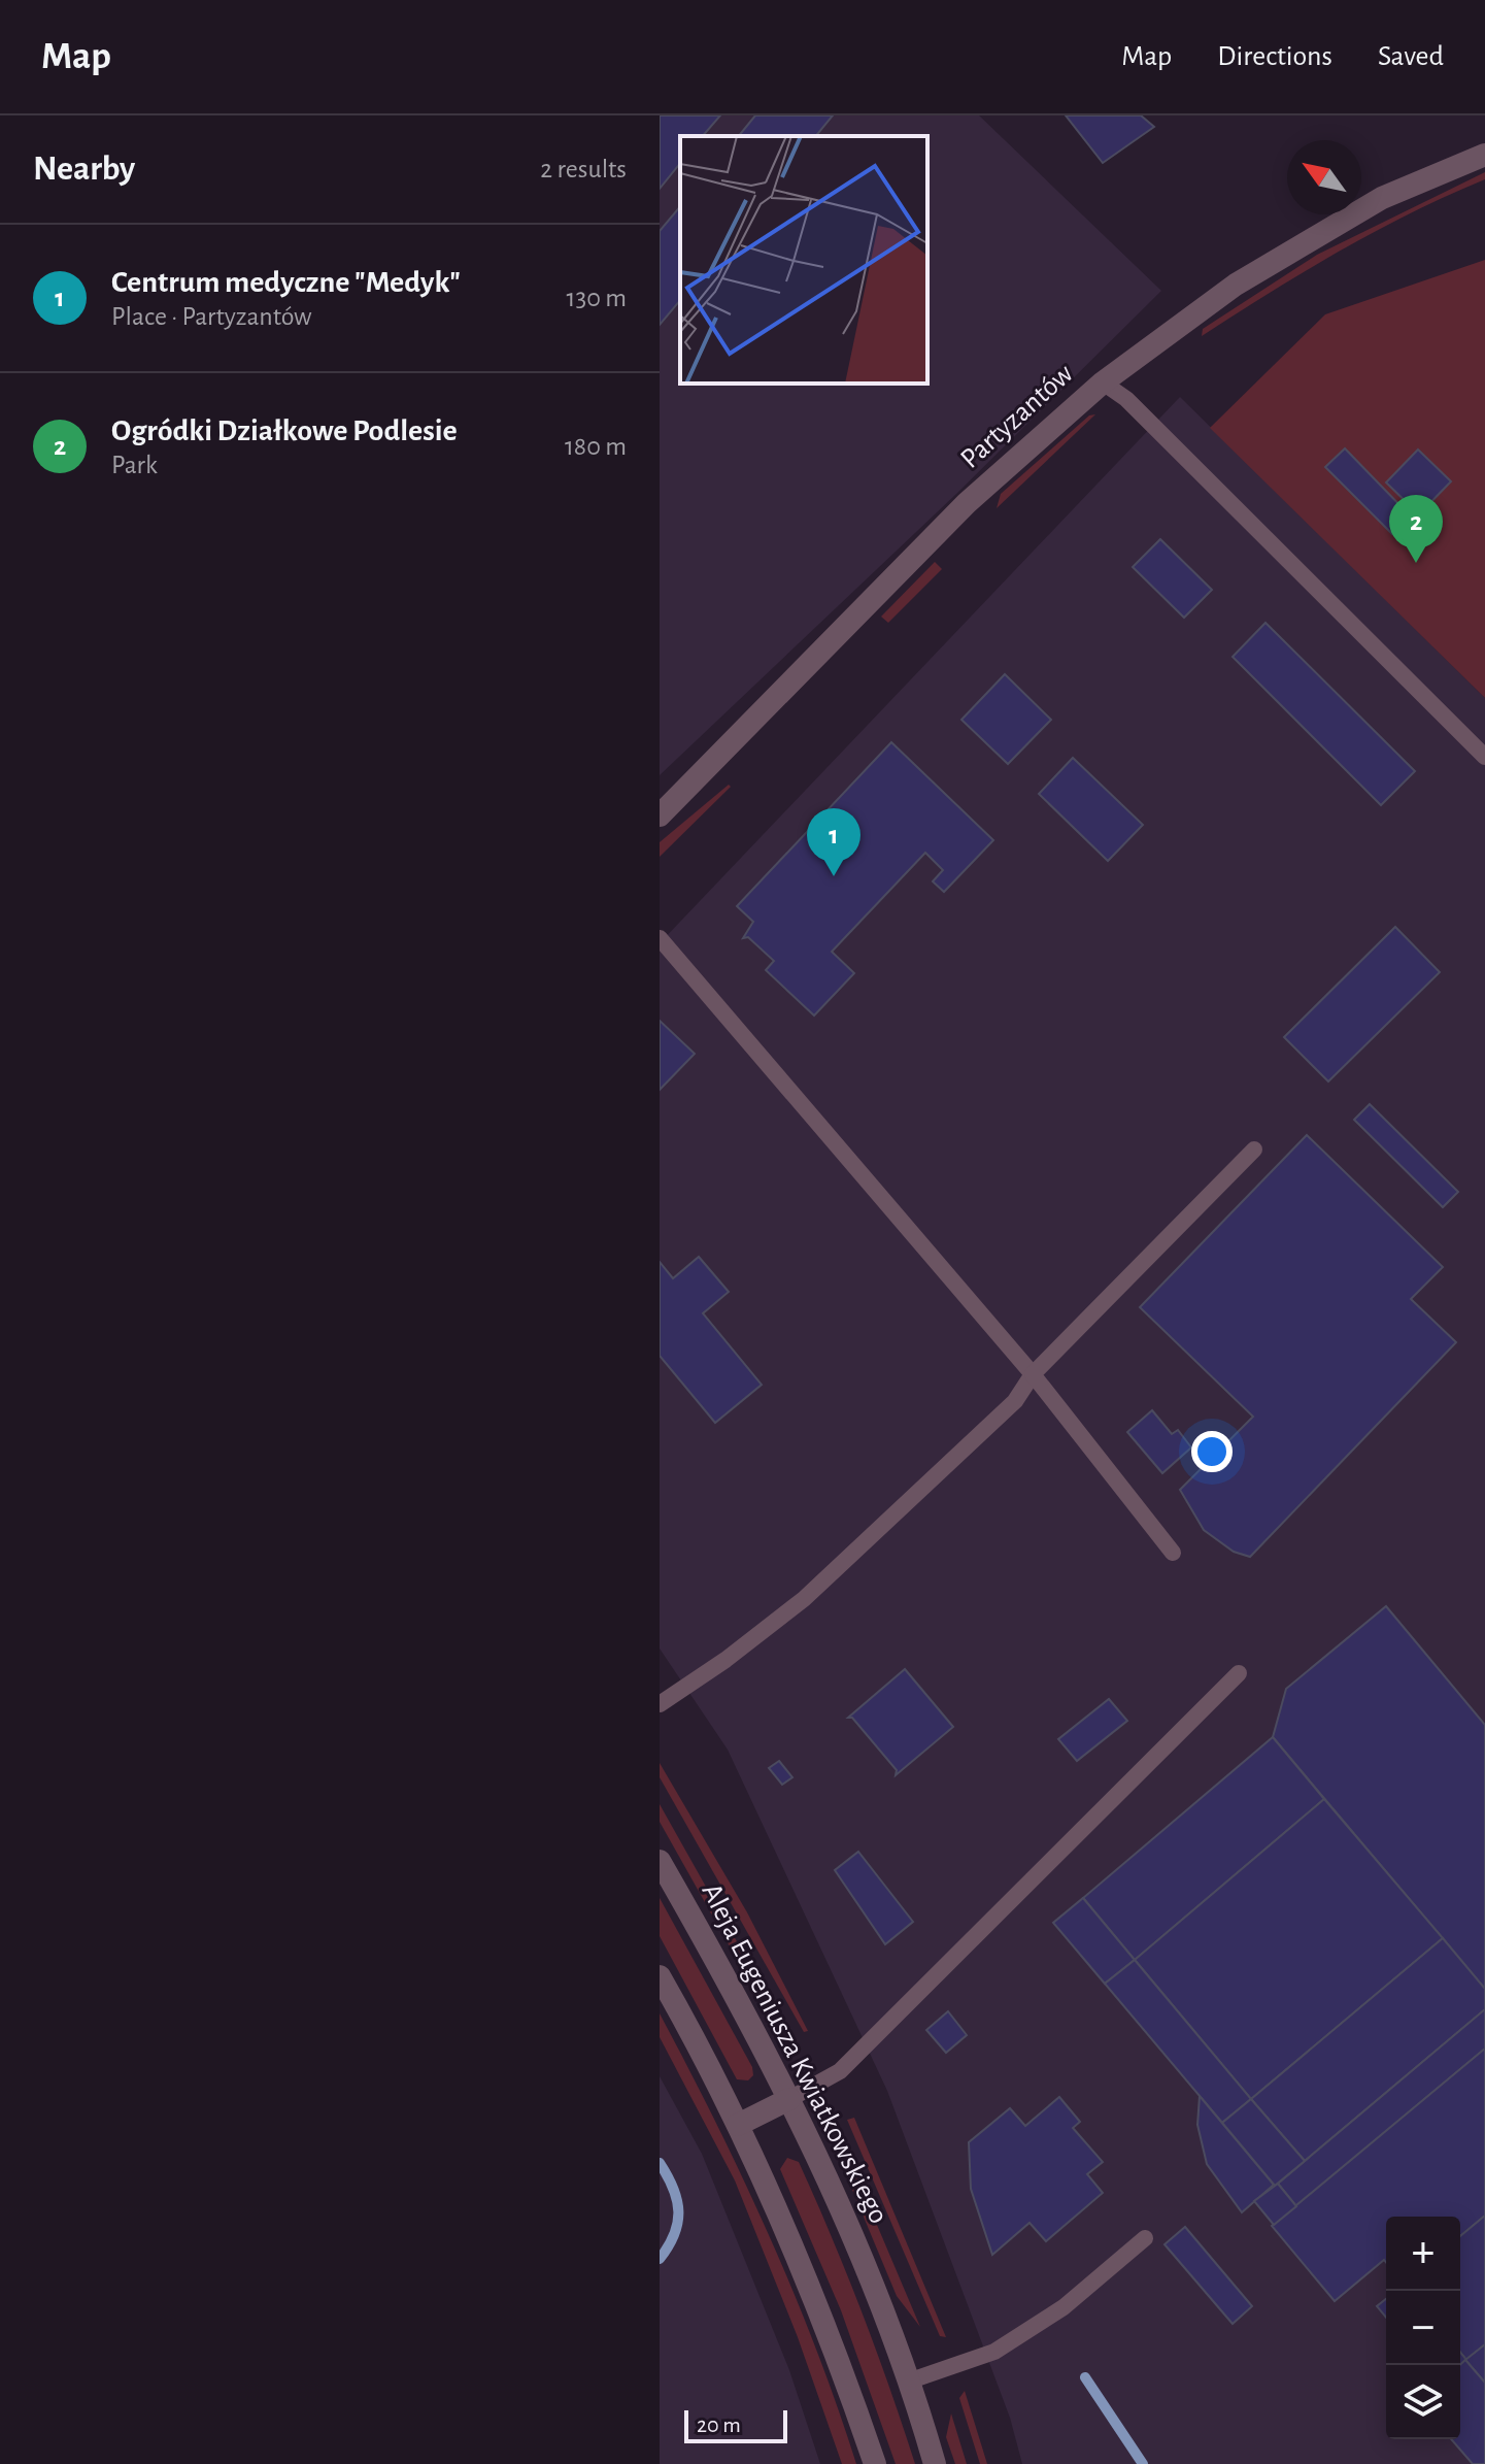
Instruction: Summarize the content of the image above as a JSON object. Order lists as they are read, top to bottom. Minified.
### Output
{"streets":{"street":["Partyzantów","Aleja Eugeniusza Kwiatkowskiego"]},"scale_bar":"20 m","north":"top left","page":{"header":"Map","nav":["Map","Directions","Saved"],"heading":["Nearby","2 results"],"list":[{"mark":"1","name":"Centrum medyczne \"Medyk\"","note":"Place · Partyzantów","value":"130 m"},{"mark":"2","name":"Ogródki Działkowe Podlesie","note":"Park","value":"180 m"}],"pins":["2","1"],"map_buttons":["+","−"],"scale":"20 m"}}
